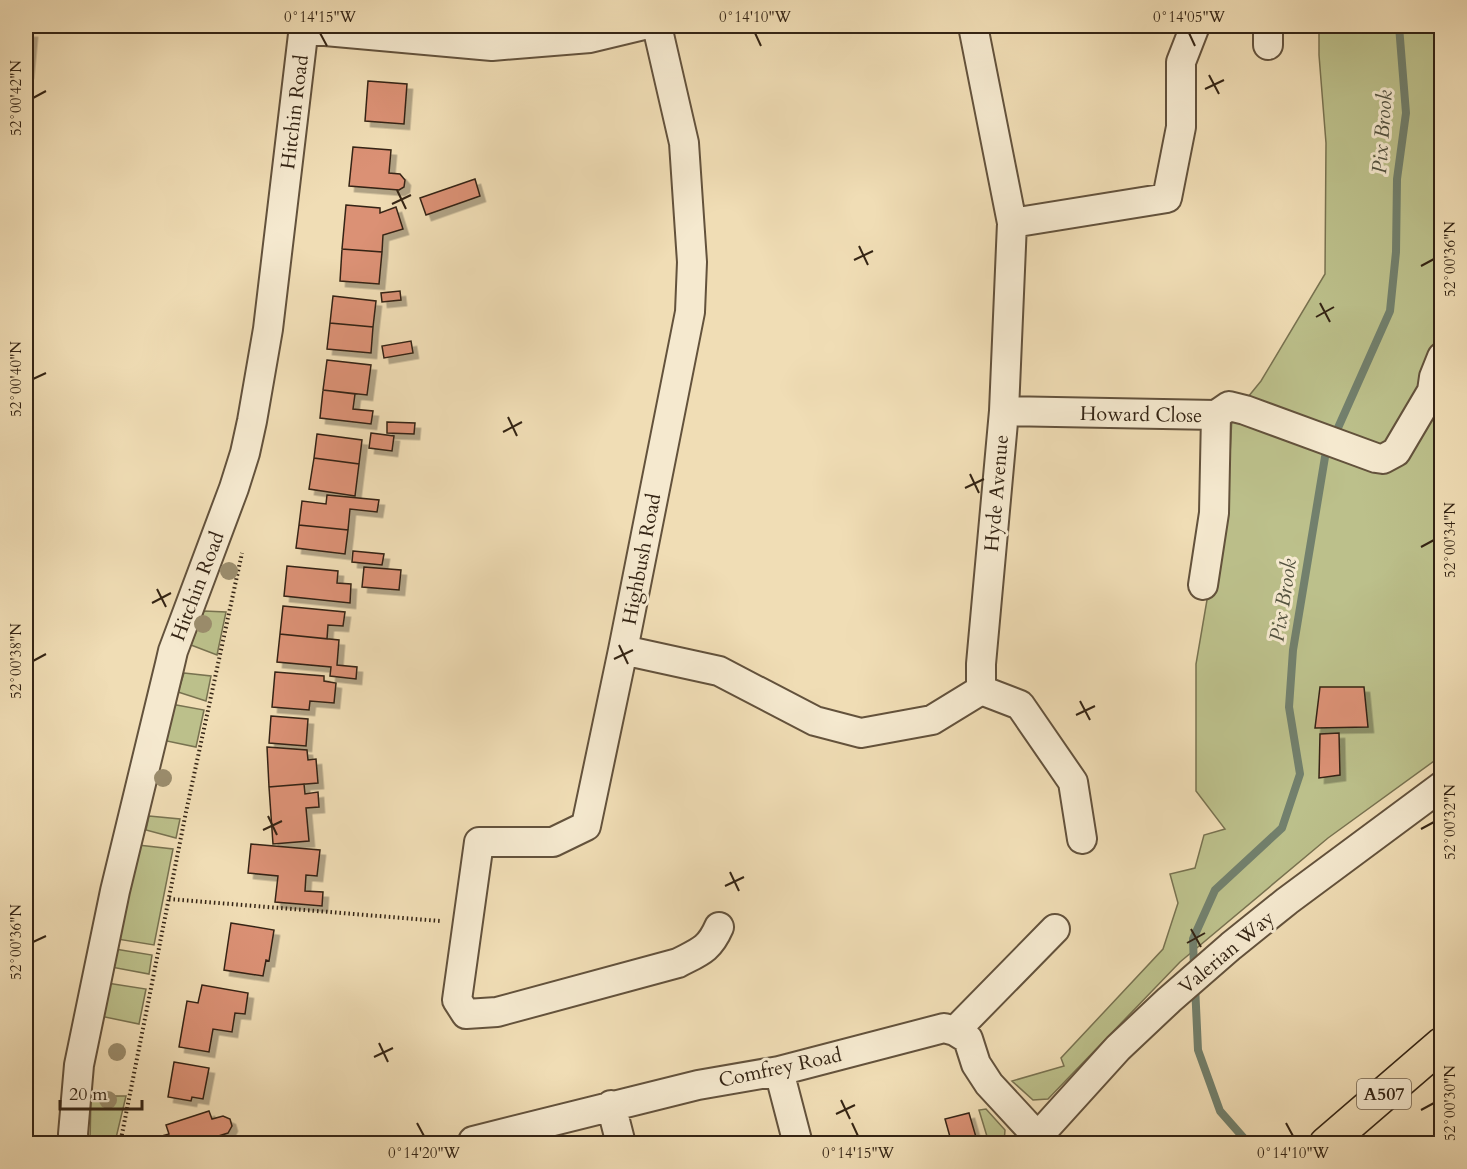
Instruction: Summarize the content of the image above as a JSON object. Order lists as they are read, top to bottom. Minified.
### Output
{"streets":{"main road":["A507"],"street":["Hitchin Road","Howard Close","Hyde Avenue","Highbush Road","Valerian Way","Comfrey Road"]},"crossings":[["Howard Close","Hyde Avenue"]],"water":["Pix Brook"],"scale_bar":"20 m","coordinates":["0°14'15\"W","0°14'10\"W","0°14'05\"W","52°00'42\"N","52°00'36\"N","52°00'40\"N","52°00'34\"N","52°00'38\"N","52°00'32\"N","52°00'30\"N","0°14'20\"W"]}
